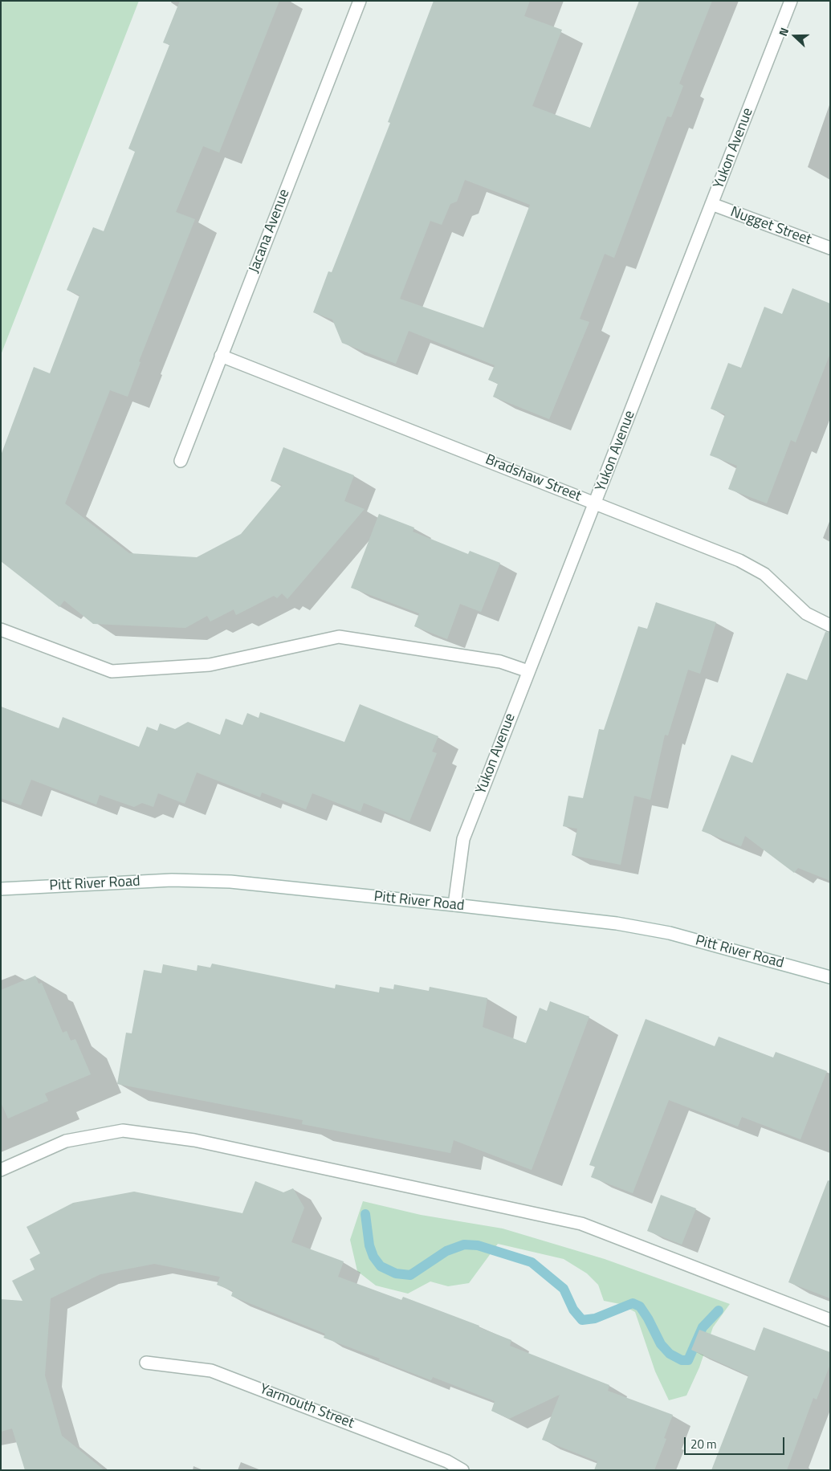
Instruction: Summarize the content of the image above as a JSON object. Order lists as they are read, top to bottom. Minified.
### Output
{"streets":{"street":["Yukon Avenue","Nugget Street","Jacana Avenue","Bradshaw Street","Pitt River Road","Yarmouth Street"]},"crossings":[["Yukon Avenue","Nugget Street"],["Yukon Avenue","Bradshaw Street"],["Yukon Avenue","Pitt River Road"],["Jacana Avenue","Bradshaw Street"]],"scale_bar":"20 m","north":"left"}
